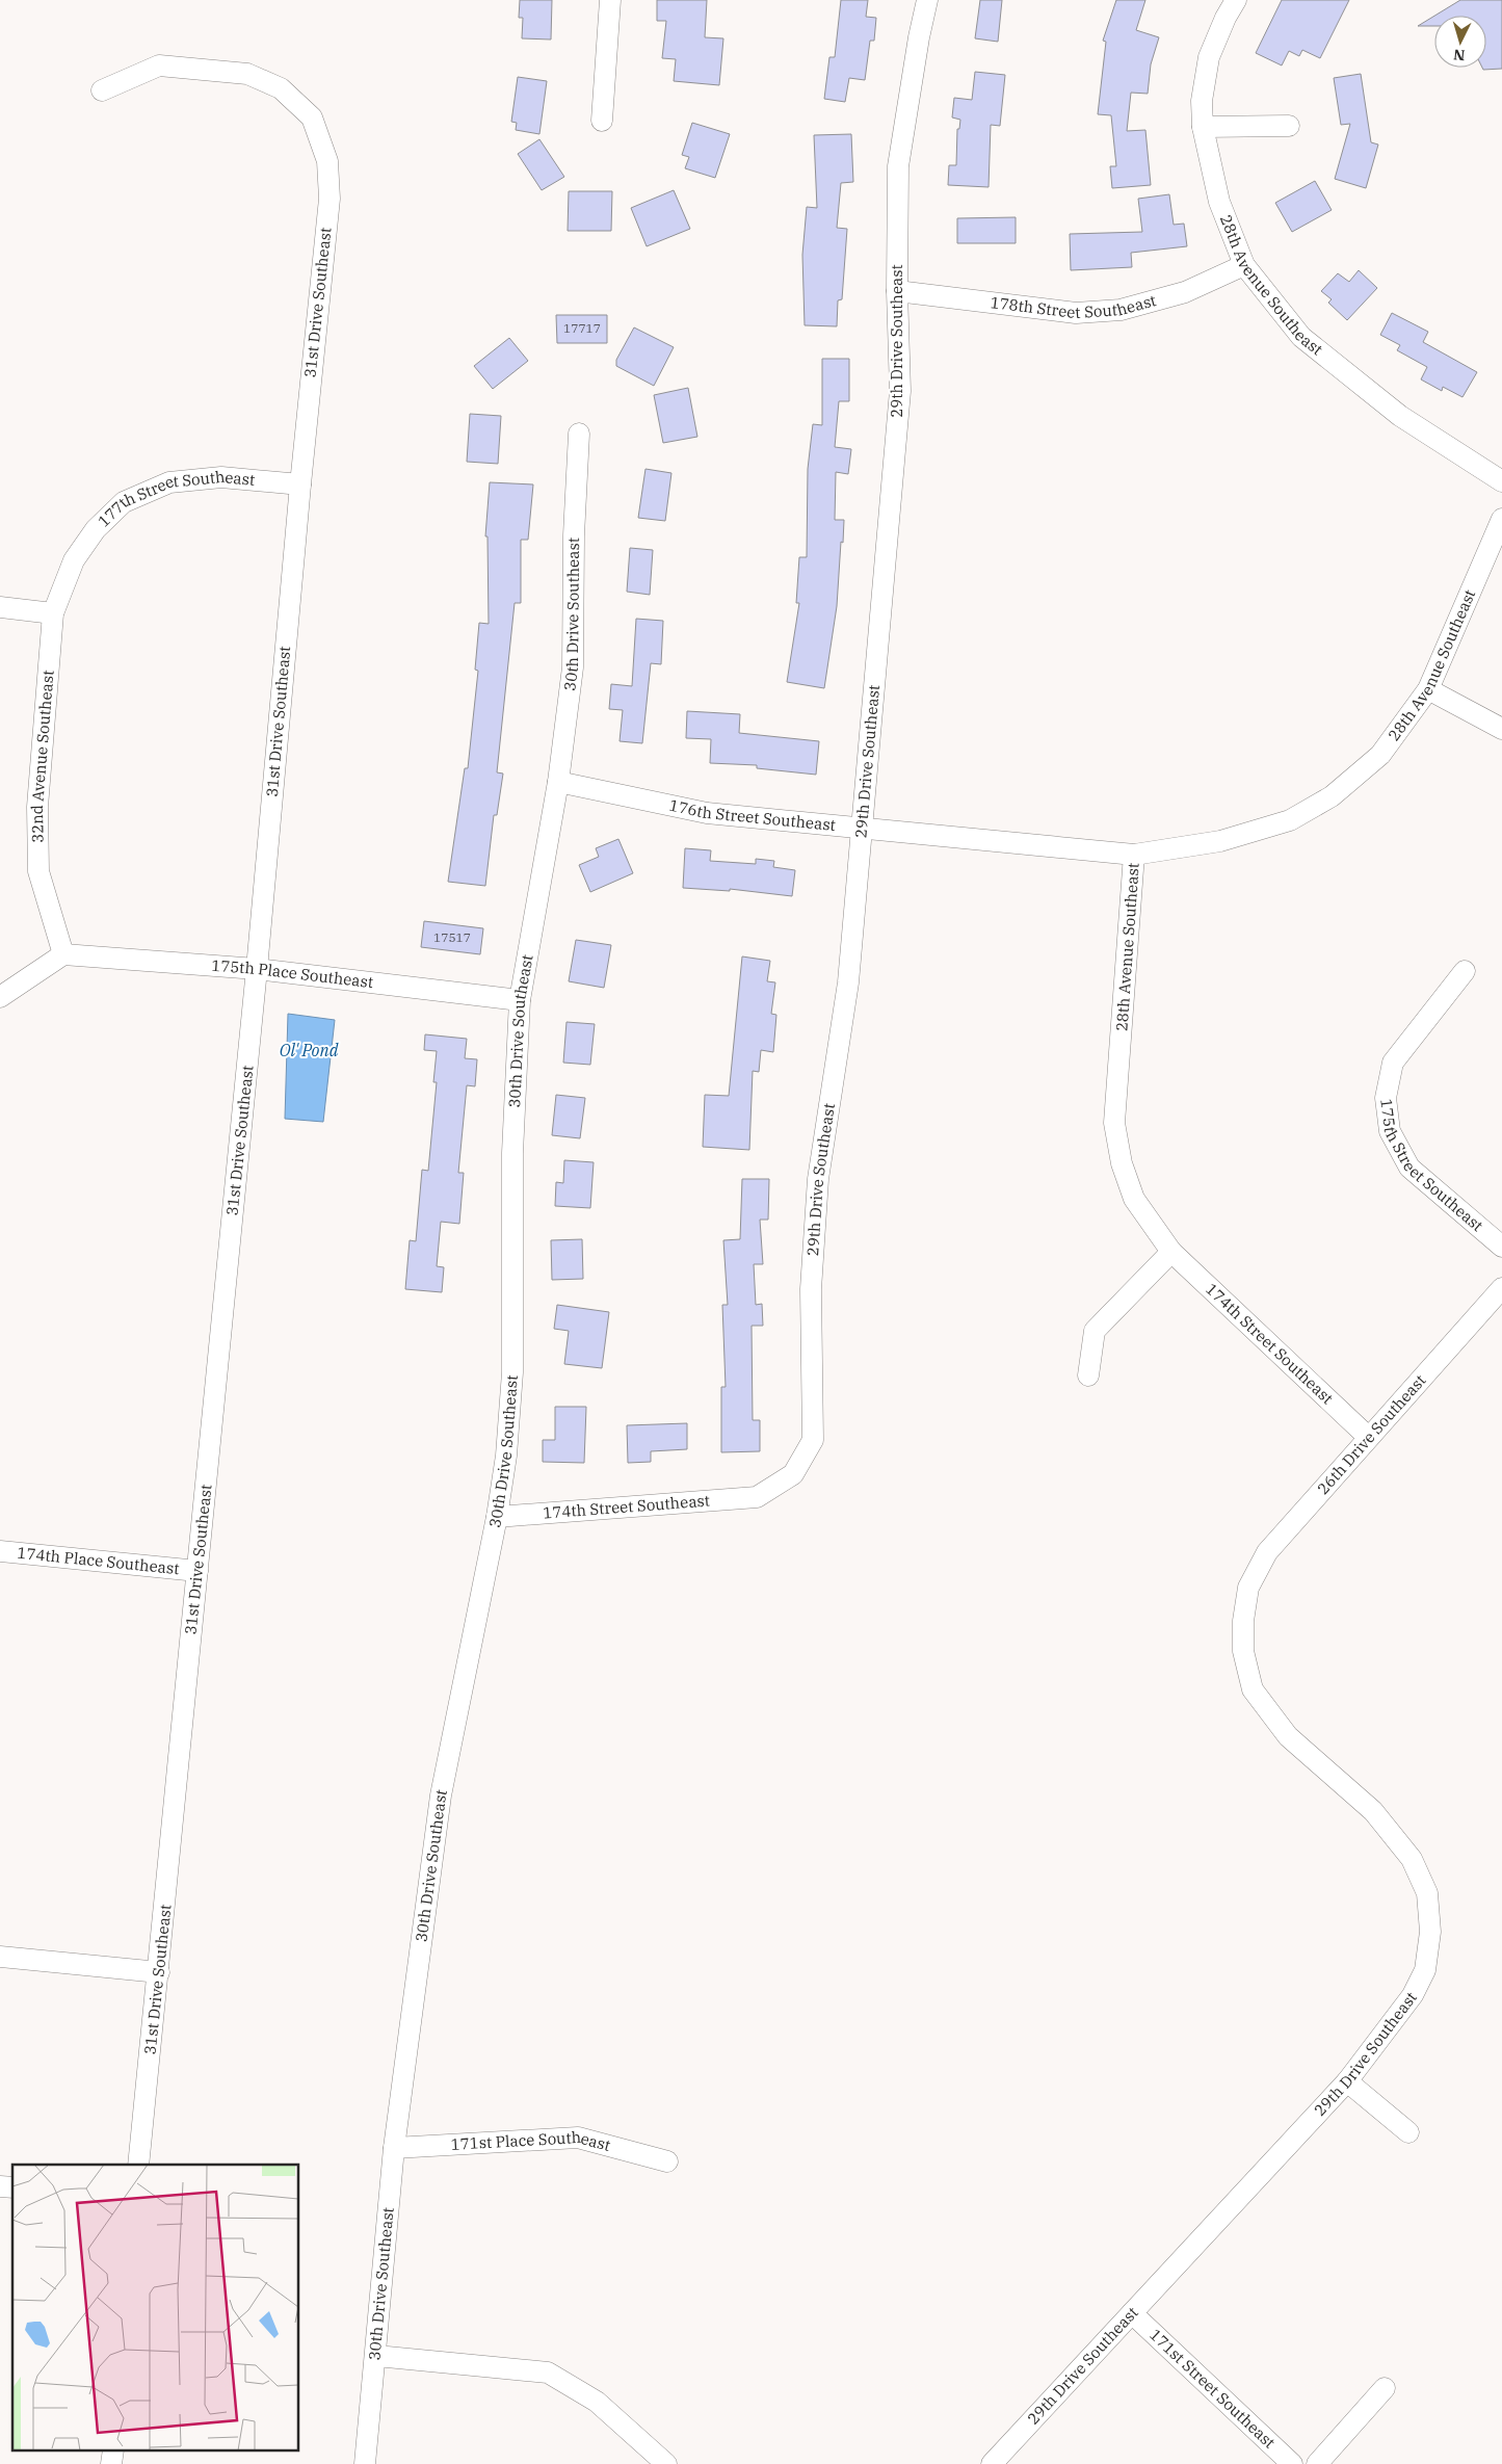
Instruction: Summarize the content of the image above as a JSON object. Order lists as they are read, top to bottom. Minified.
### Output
{"streets":{"street":["28th Avenue Southeast","178th Street Southeast","31st Drive Southeast","29th Drive Southeast","177th Street Southeast","30th Drive Southeast","32nd Avenue Southeast","176th Street Southeast","175th Place Southeast","175th Street Southeast","174th Street Southeast","26th Drive Southeast","174th Place Southeast","171st Place Southeast","171st Street Southeast"]},"crossings":[["28th Avenue Southeast","178th Street Southeast"],["28th Avenue Southeast","176th Street Southeast"],["28th Avenue Southeast","174th Street Southeast"],["178th Street Southeast","29th Drive Southeast"],["31st Drive Southeast","177th Street Southeast"],["31st Drive Southeast","175th Place Southeast"],["31st Drive Southeast","174th Place Southeast"],["29th Drive Southeast","176th Street Southeast"],["29th Drive Southeast","174th Street Southeast"],["29th Drive Southeast","26th Drive Southeast"],["29th Drive Southeast","171st Street Southeast"],["177th Street Southeast","32nd Avenue Southeast"],["30th Drive Southeast","176th Street Southeast"],["30th Drive Southeast","175th Place Southeast"],["30th Drive Southeast","174th Street Southeast"],["30th Drive Southeast","171st Place Southeast"],["32nd Avenue Southeast","175th Place Southeast"],["174th Street Southeast","26th Drive Southeast"]],"water":["Ol' Pond"],"house_numbers":["17717","17517"],"north":"bottom"}
